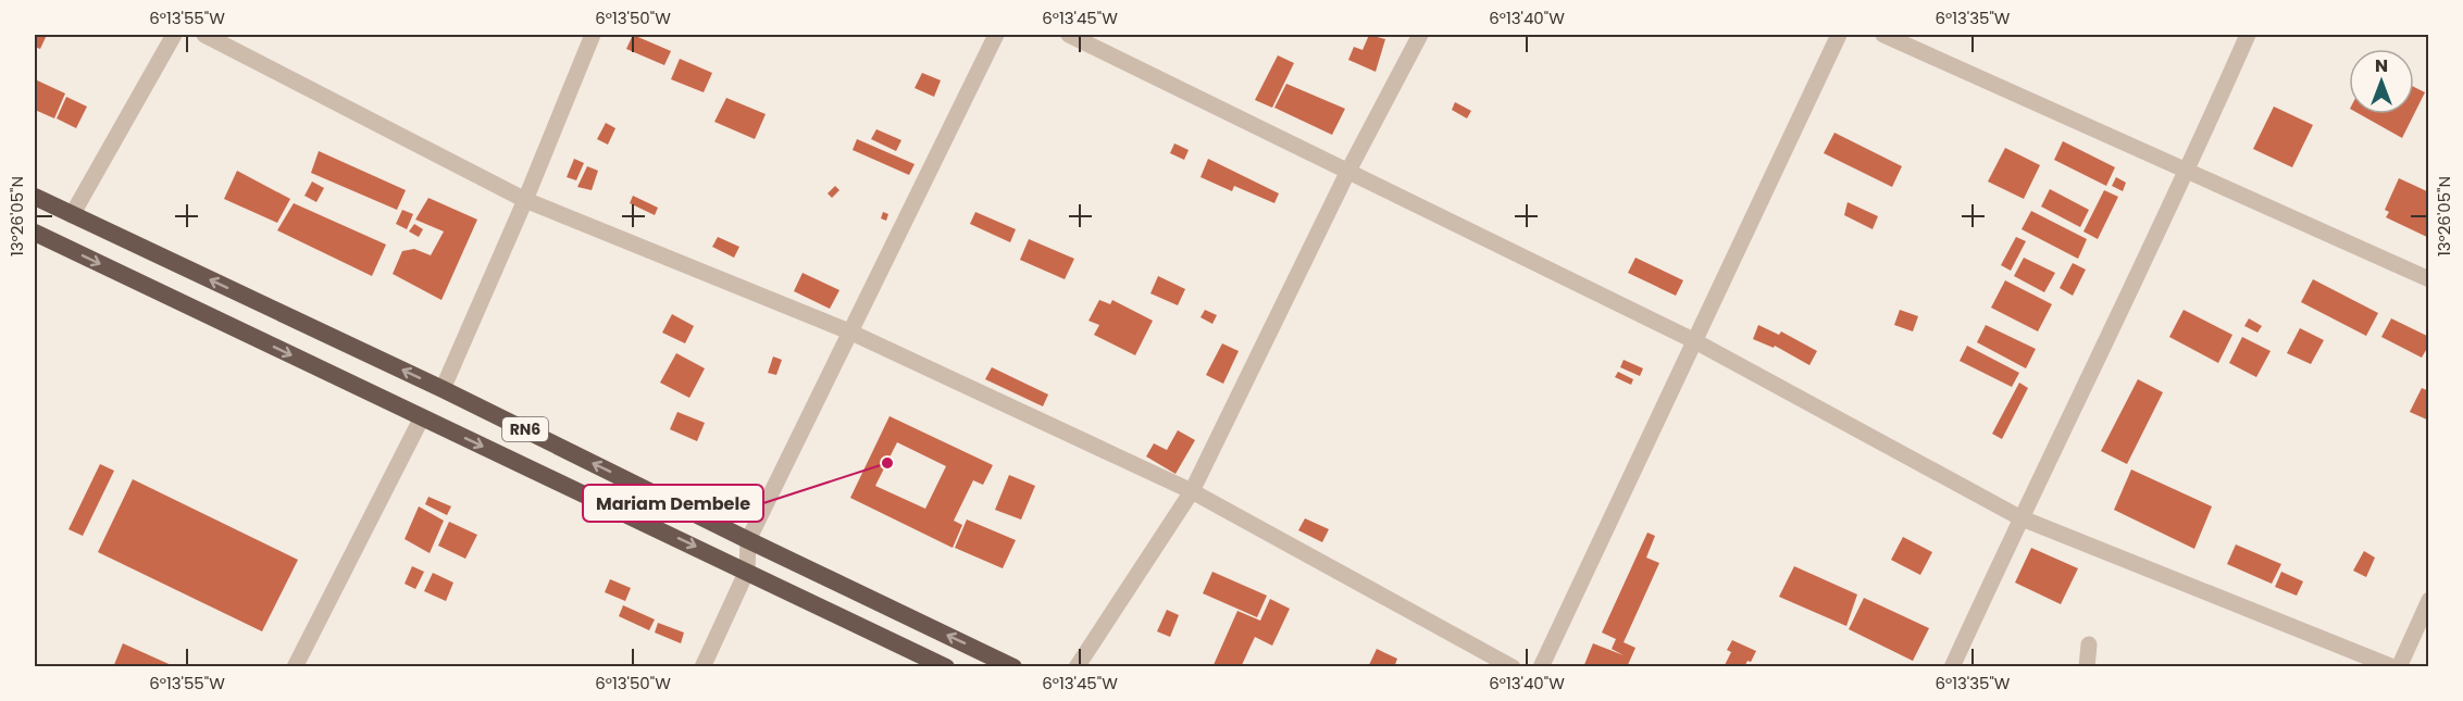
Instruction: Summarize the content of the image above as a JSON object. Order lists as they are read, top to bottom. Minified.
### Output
{"streets":{"highway":["RN6"]},"places":["Mariam Dembele"],"north":"top","coordinates":["6°13'55\"W","6°13'50\"W","6°13'45\"W","6°13'40\"W","6°13'35\"W","13°26'05\"N"]}
